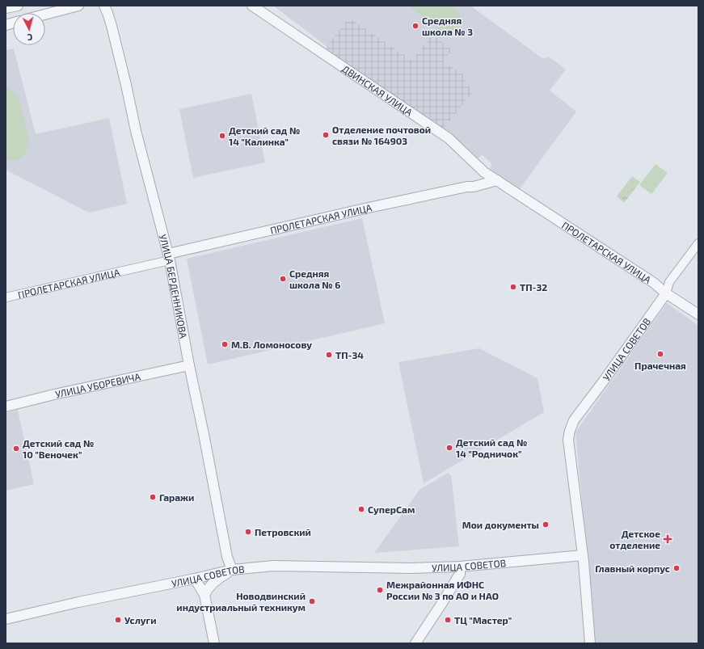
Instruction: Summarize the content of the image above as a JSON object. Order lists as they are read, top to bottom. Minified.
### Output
{"streets":{"street":["ДВИНСКАЯ УЛИЦА","ПРОЛЕТАРСКАЯ УЛИЦА","УЛИЦА БЕРДЕННИКОВА","УЛИЦА СОВЕТОВ","УЛИЦА УБОРЕВИЧА"]},"crossings":[["ДВИНСКАЯ УЛИЦА","ПРОЛЕТАРСКАЯ УЛИЦА"],["ПРОЛЕТАРСКАЯ УЛИЦА","УЛИЦА БЕРДЕННИКОВА"],["ПРОЛЕТАРСКАЯ УЛИЦА","УЛИЦА СОВЕТОВ"],["УЛИЦА БЕРДЕННИКОВА","УЛИЦА СОВЕТОВ"],["УЛИЦА БЕРДЕННИКОВА","УЛИЦА УБОРЕВИЧА"]],"places":{"other":["Средняя школа № 3","Отделение почтовой связи № 164903","Детский сад № 14 \"Калинка\"","Средняя школа № 6","ТП-32","М.В. Ломоносову","Прачечная","ТП-34","Детский сад № 14 \"Родничок\"","Детский сад № 10 \"Веночек\"","Гаражи","СуперСам","Мои документы","Петровский","Главный корпус","Межрайонная ИФНС России № 3 по АО и НАО","Новодвинский индустриальный техникум","Услуги","ТЦ \"Мастер\""],"health":["Детское отделение"]},"north":"bottom"}
